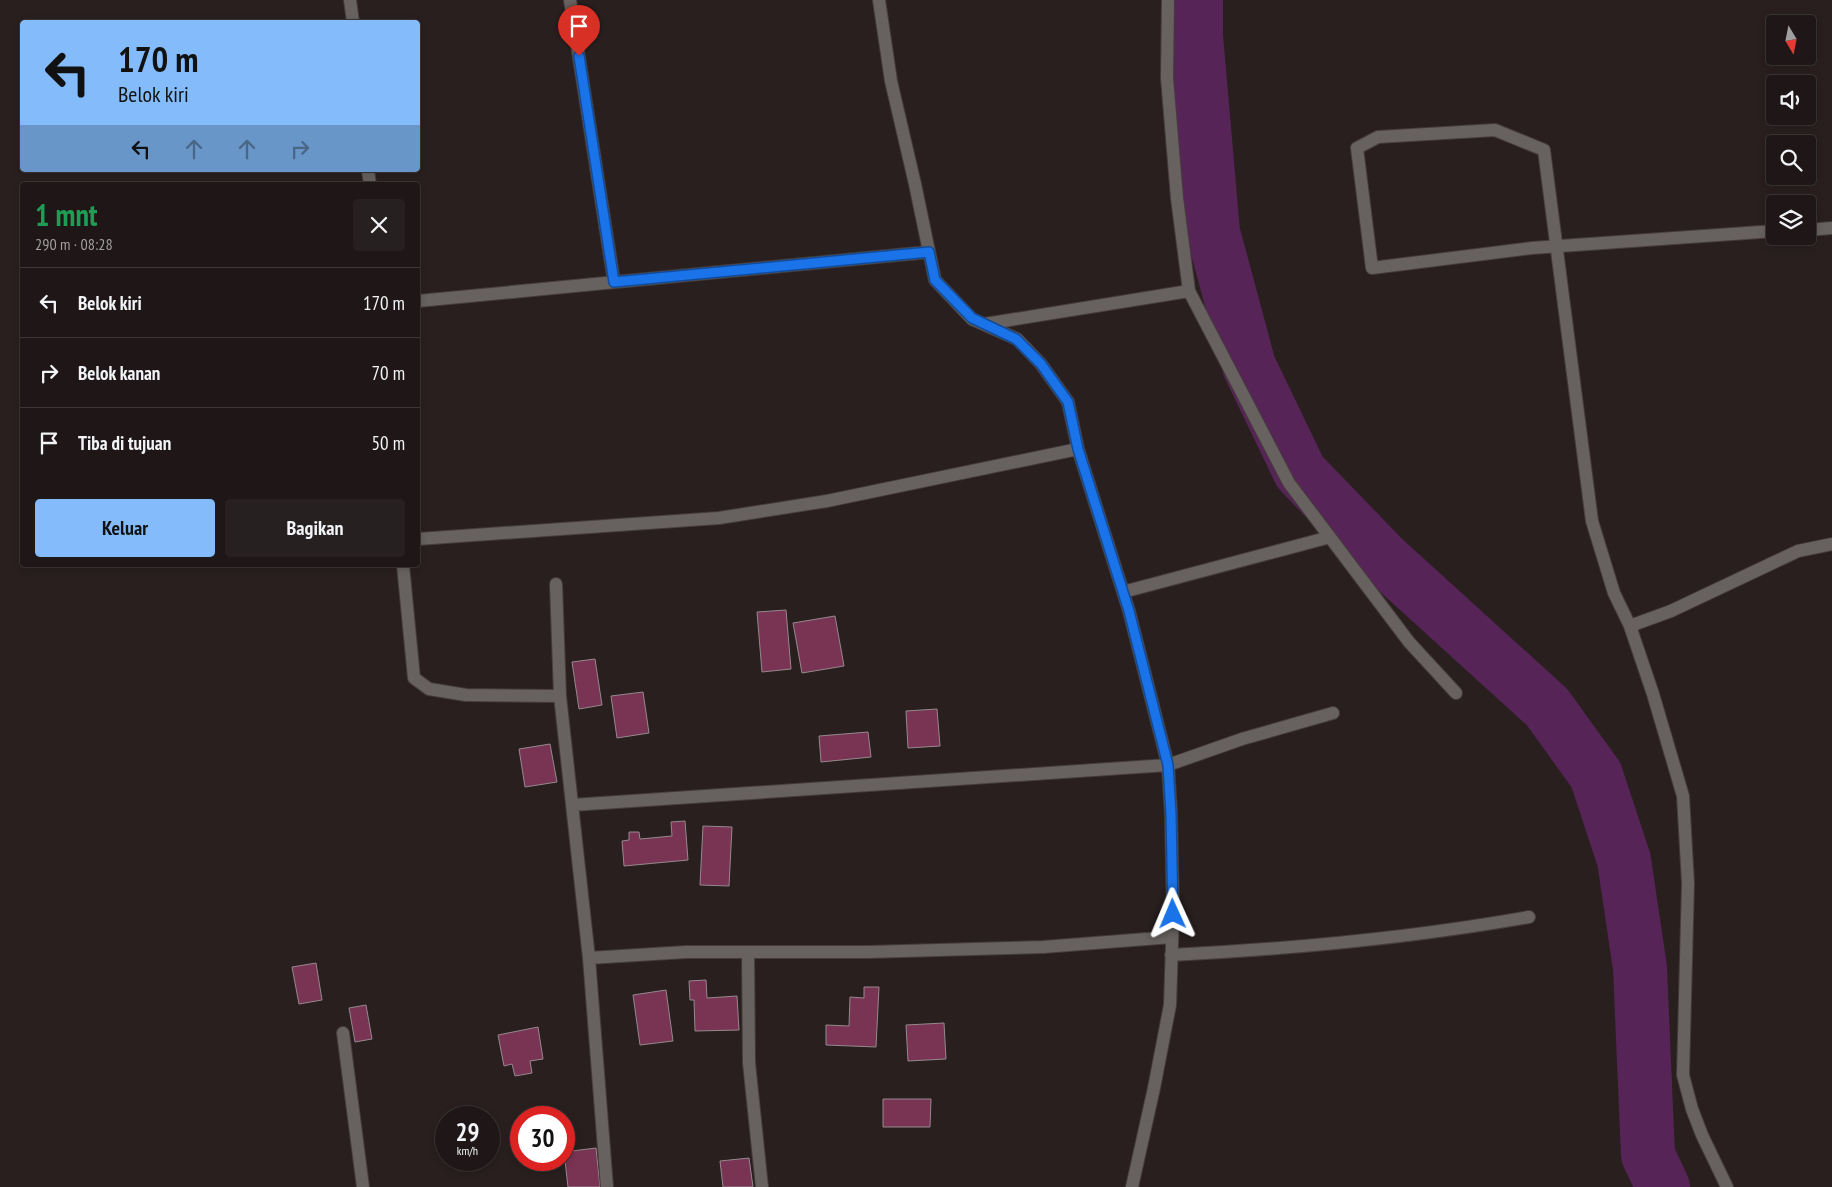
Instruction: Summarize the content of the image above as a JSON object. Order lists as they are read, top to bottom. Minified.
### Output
{"north":"bottom","page":{"turn":["170 m","Belok kiri"],"heading":["1 mnt","290 m · 08:28"],"list":[{"name":"Belok kiri","value":"170 m"},{"name":"Belok kanan","value":"70 m"},{"name":"Tiba di tujuan","value":"50 m"}],"buttons":["Keluar","Bagikan"],"speed":"29 km/h","limit":"30"}}
